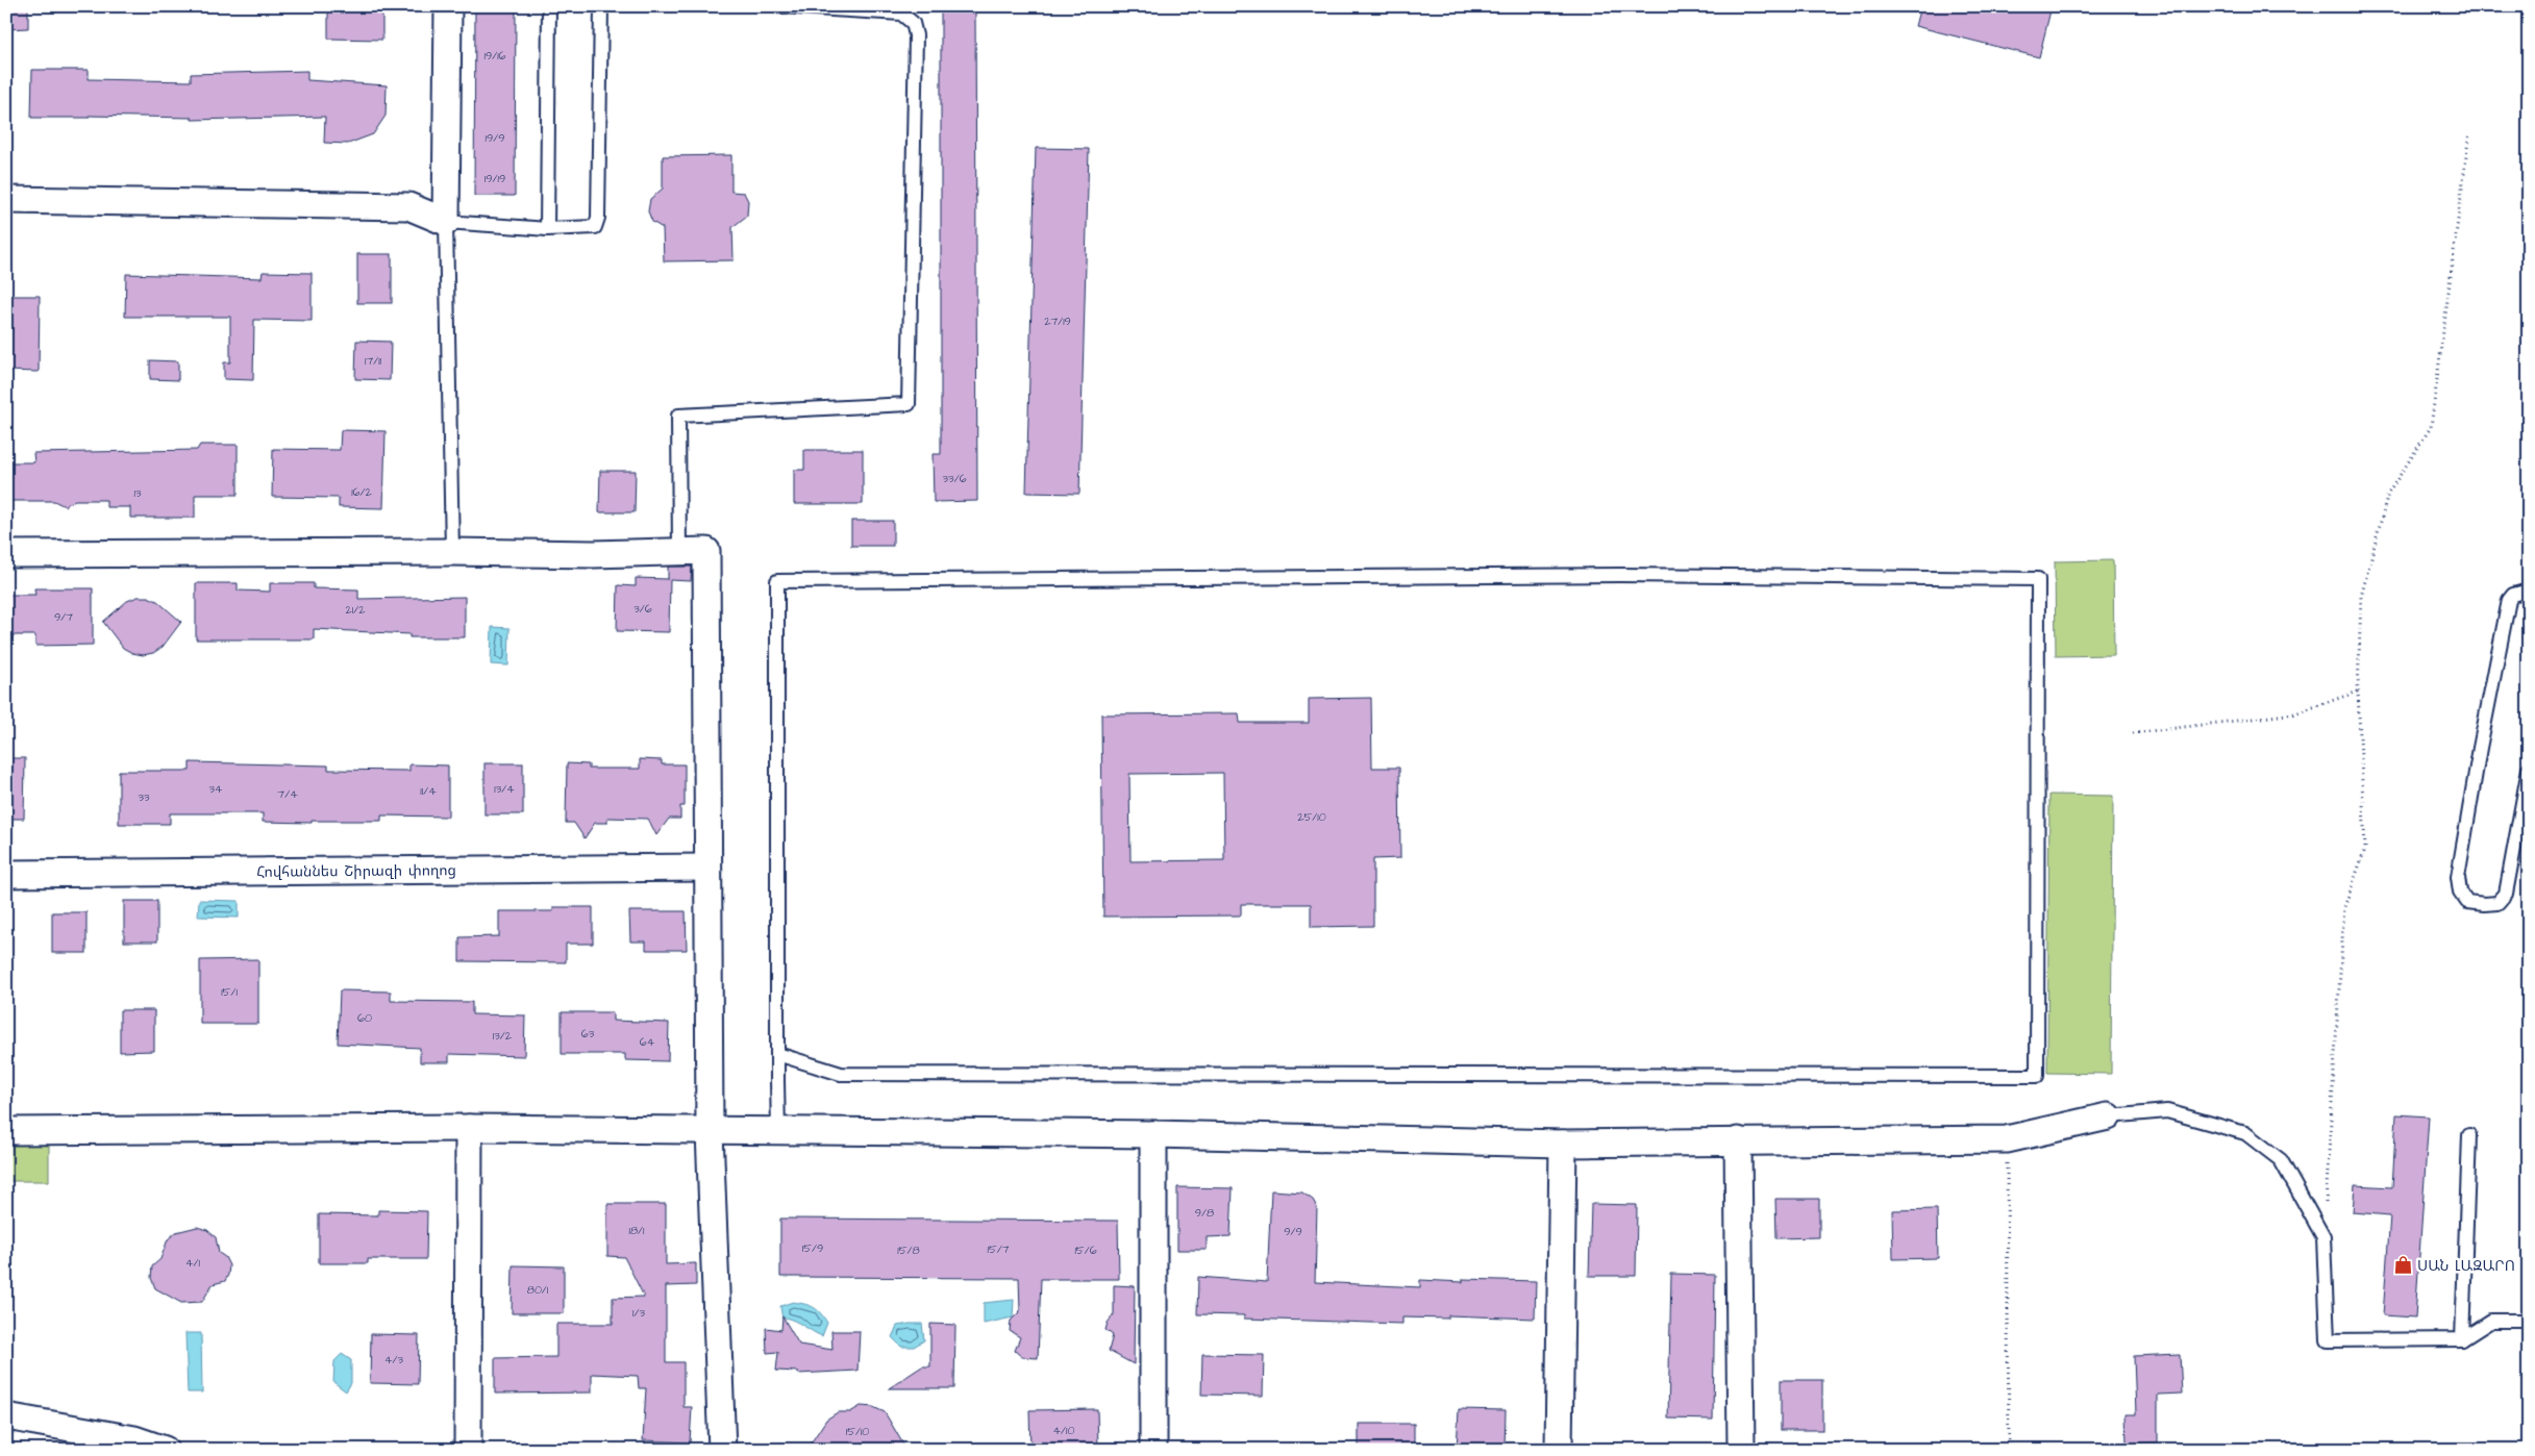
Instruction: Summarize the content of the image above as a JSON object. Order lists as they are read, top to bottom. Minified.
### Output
{"streets":{"street":["Հովհաննես Շիրազի փողոց"]},"places":{"shop":["ՍԱՆ ԼԱԶԱՐՈ"]},"house_numbers":["19/16","19/9","19/19","27/19","17/11","33/6","16/2","13","3/6","21/2","9/7","34","13/4","11/4","7/4","33","25/10","15/1","60","63","13/2","64","9/8","18/1","9/9","15/9","15/7","15/8","15/6","4/1","80/1","1/3","4/3","4/10","15/10"]}
